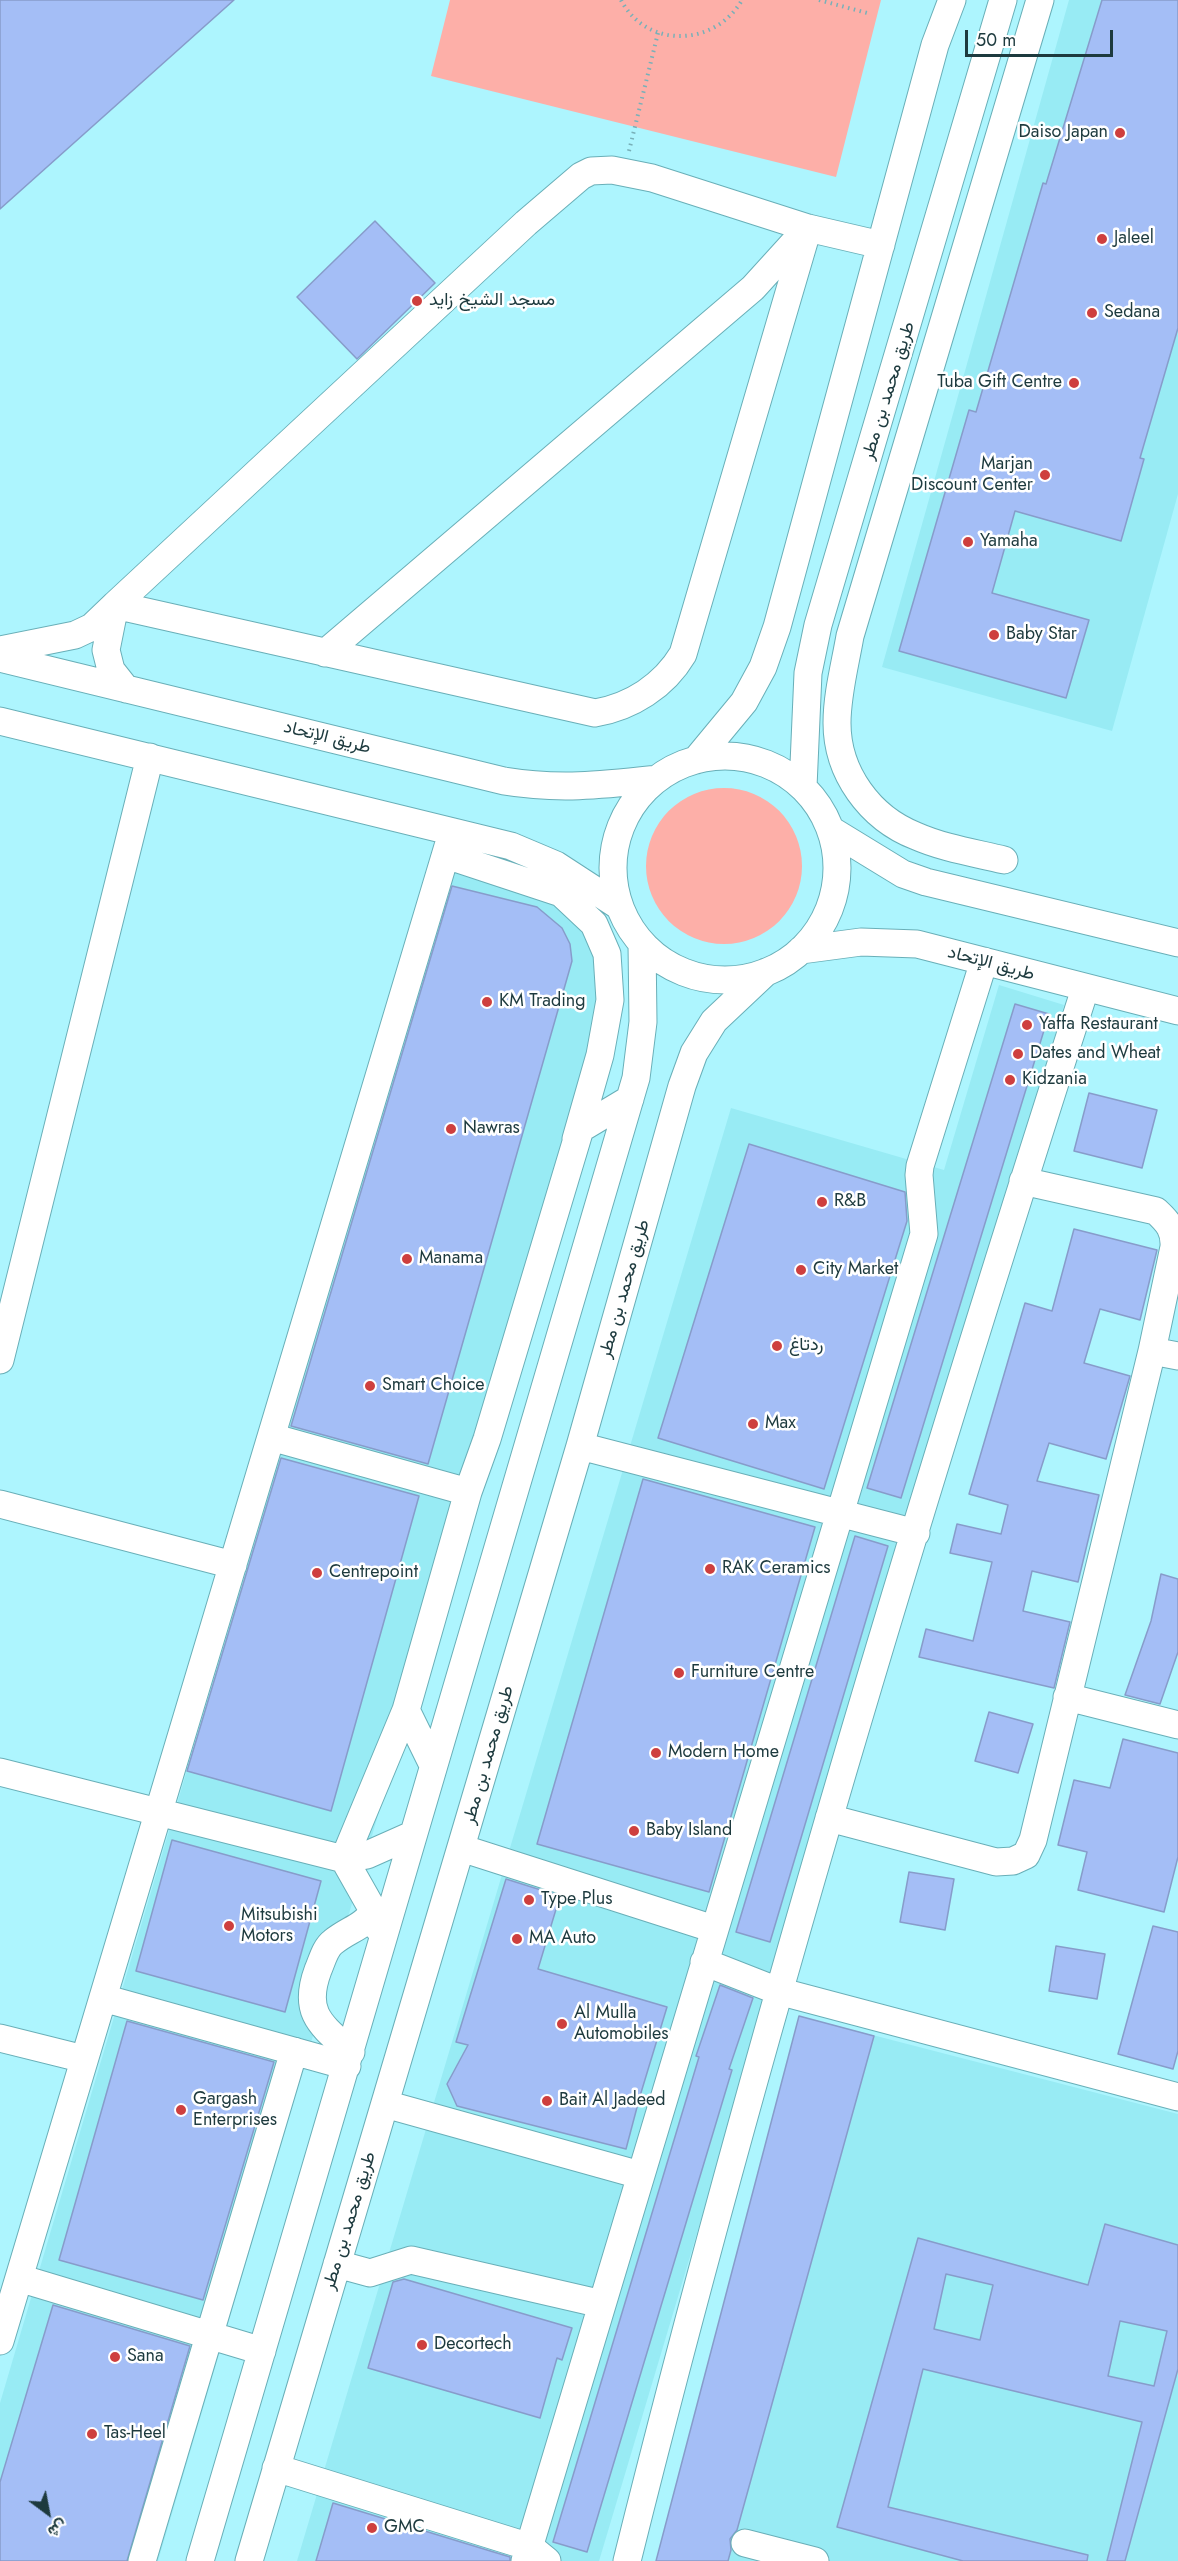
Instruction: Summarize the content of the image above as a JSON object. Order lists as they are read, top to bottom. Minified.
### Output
{"streets":{"street":["طريق محمد بن مطر","طريق اﻹتحاد"]},"places":["Daiso Japan","Jaleel","مسجد الشيخ زايد","Sedana","Tuba Gift Centre","Marjan Discount Center","Yamaha","Baby Star","KM Trading","Yaffa Restaurant","Dates and Wheat","Kidzania","Nawras","R&B","Manama","City Market","ردتاغ","Smart Choice","Max","RAK Ceramics","Centrepoint","Furniture Centre","Modern Home","Baby Island","Type Plus","Mitsubishi Motors","MA Auto","Al Mulla Automobiles","Bait Al Jadeed","Gargash Enterprises","Decortech","Sana","Tas-Heel","GMC"],"scale_bar":"50 m","north":"bottom right"}
